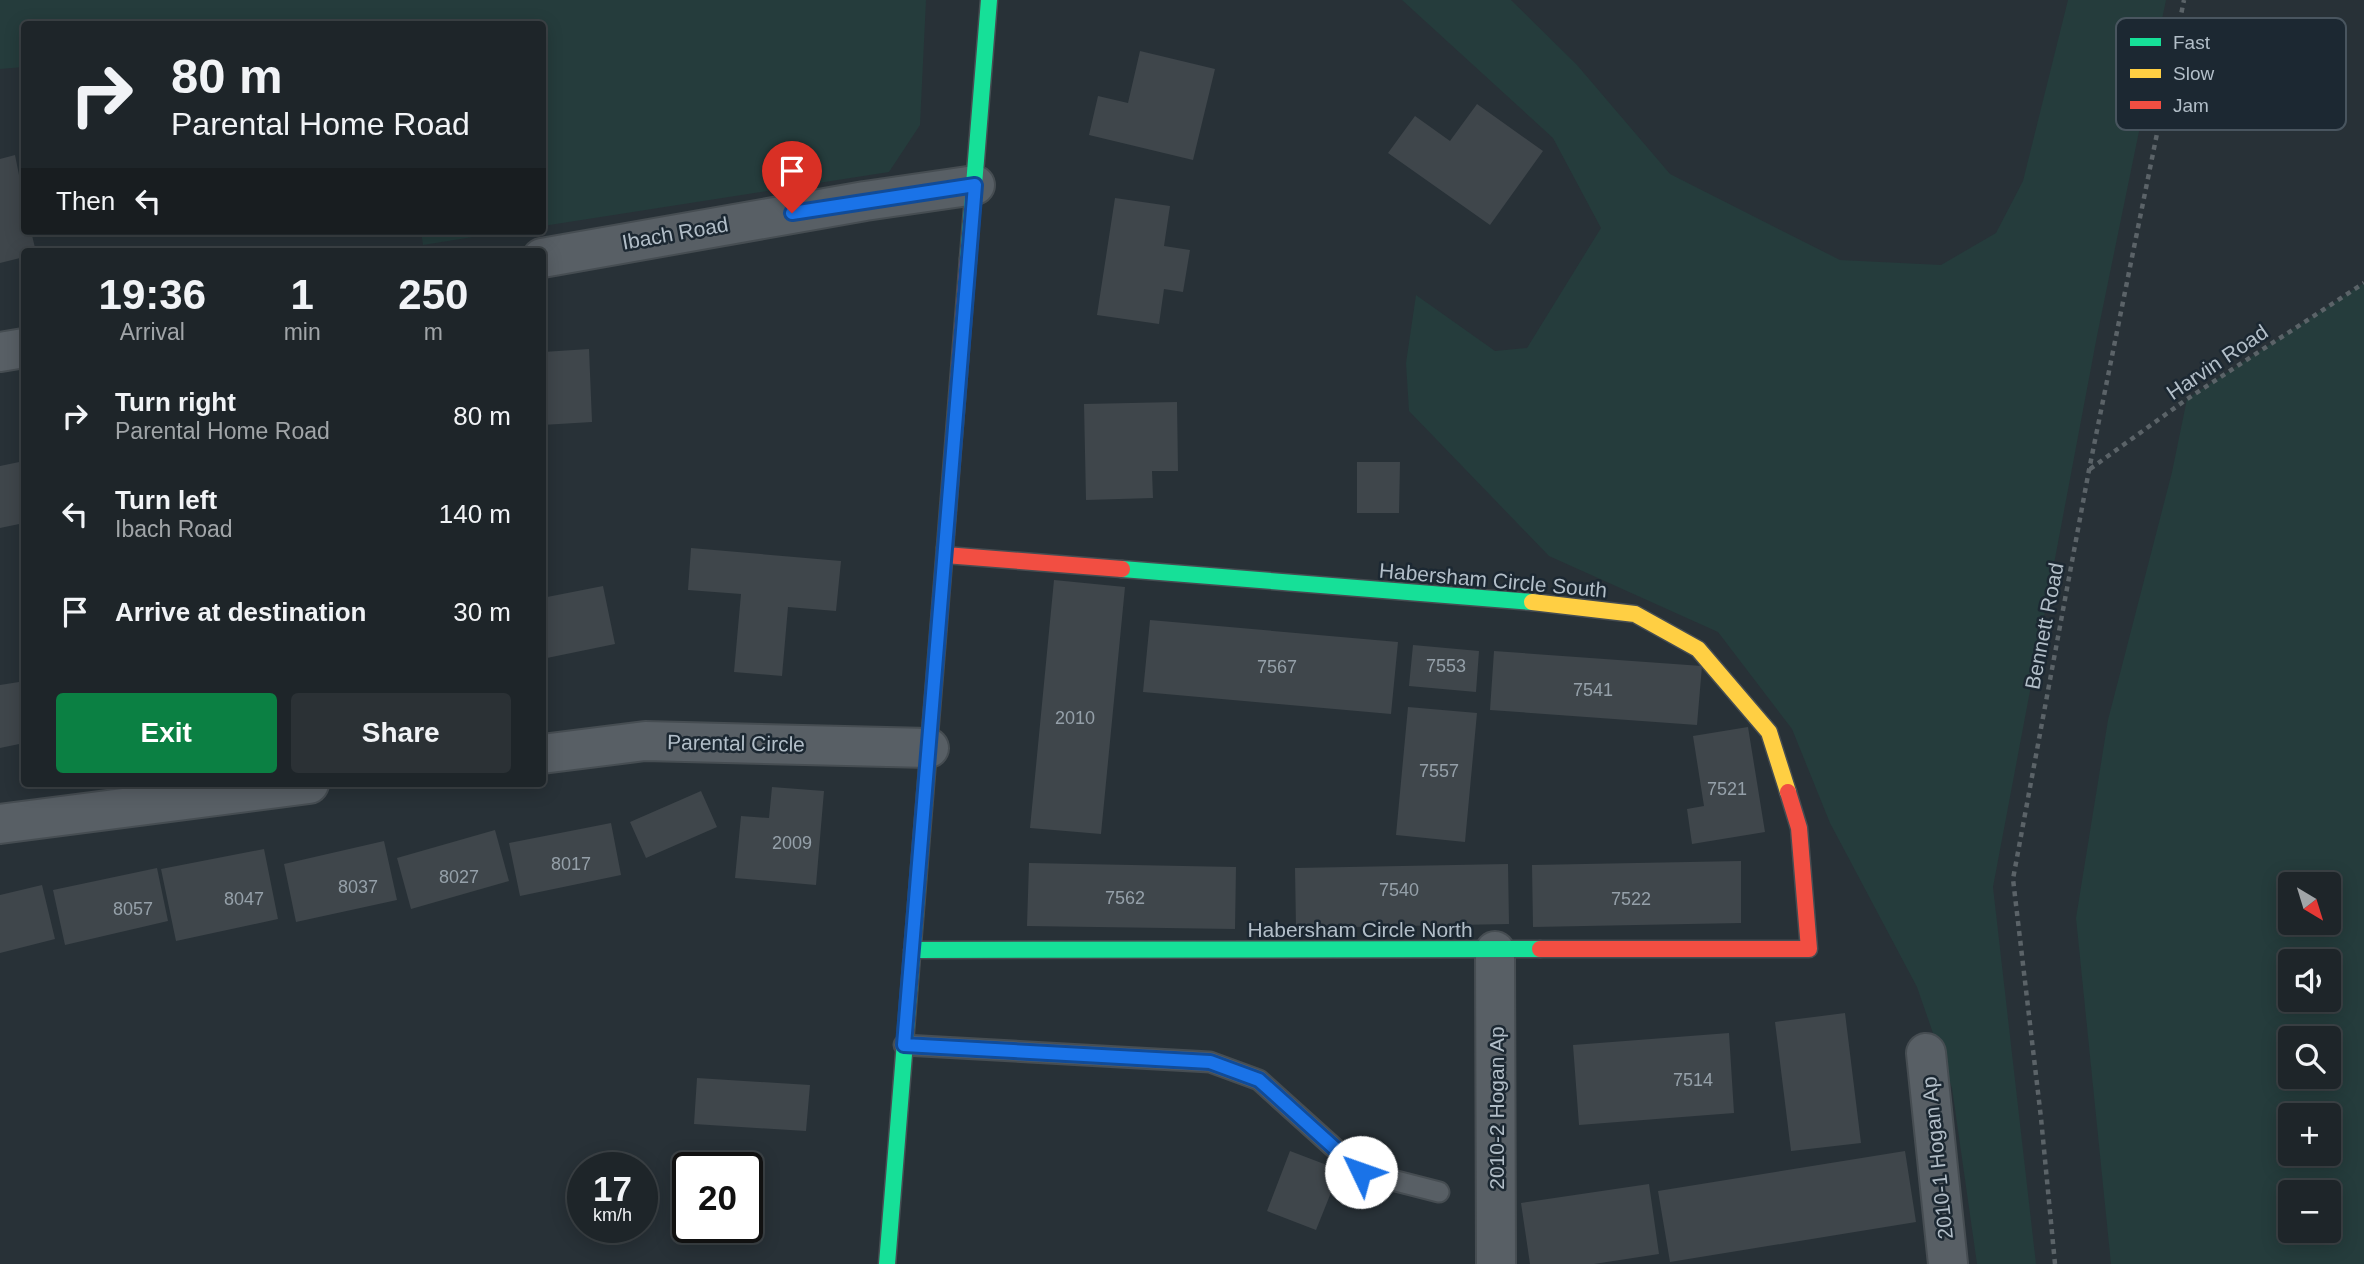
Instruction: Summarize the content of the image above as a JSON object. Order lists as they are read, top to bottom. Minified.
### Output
{"streets":{"street":["Ibach Road","Habersham Circle South","Parental Circle","Habersham Circle North","2010-2 Hogan Ap","2010-1 Hogan Ap"],"path":["Harvin Road","Bennett Road"]},"crossings":[["Harvin Road","Bennett Road"],["Habersham Circle South","Habersham Circle North"],["Habersham Circle North","2010-2 Hogan Ap"]],"house_numbers":["7553","7567","7541","2010","7557","7521","2009","8017","8027","8037","7540","7562","8047","7522","8057","7514"],"legend":["Fast","Slow","Jam"],"north":"bottom right","page":{"turn":["80 m","Parental Home Road"],"then":"Then","eta":["19:36","Arrival","1","min","250","m"],"list":[{"name":"Turn right","note":"Parental Home Road","value":"80 m"},{"name":"Turn left","note":"Ibach Road","value":"140 m"},{"name":"Arrive at destination","value":"30 m"}],"buttons":["Exit","Share"],"map_buttons":["+","−"],"speed":"17 km/h","limit":"20"}}
